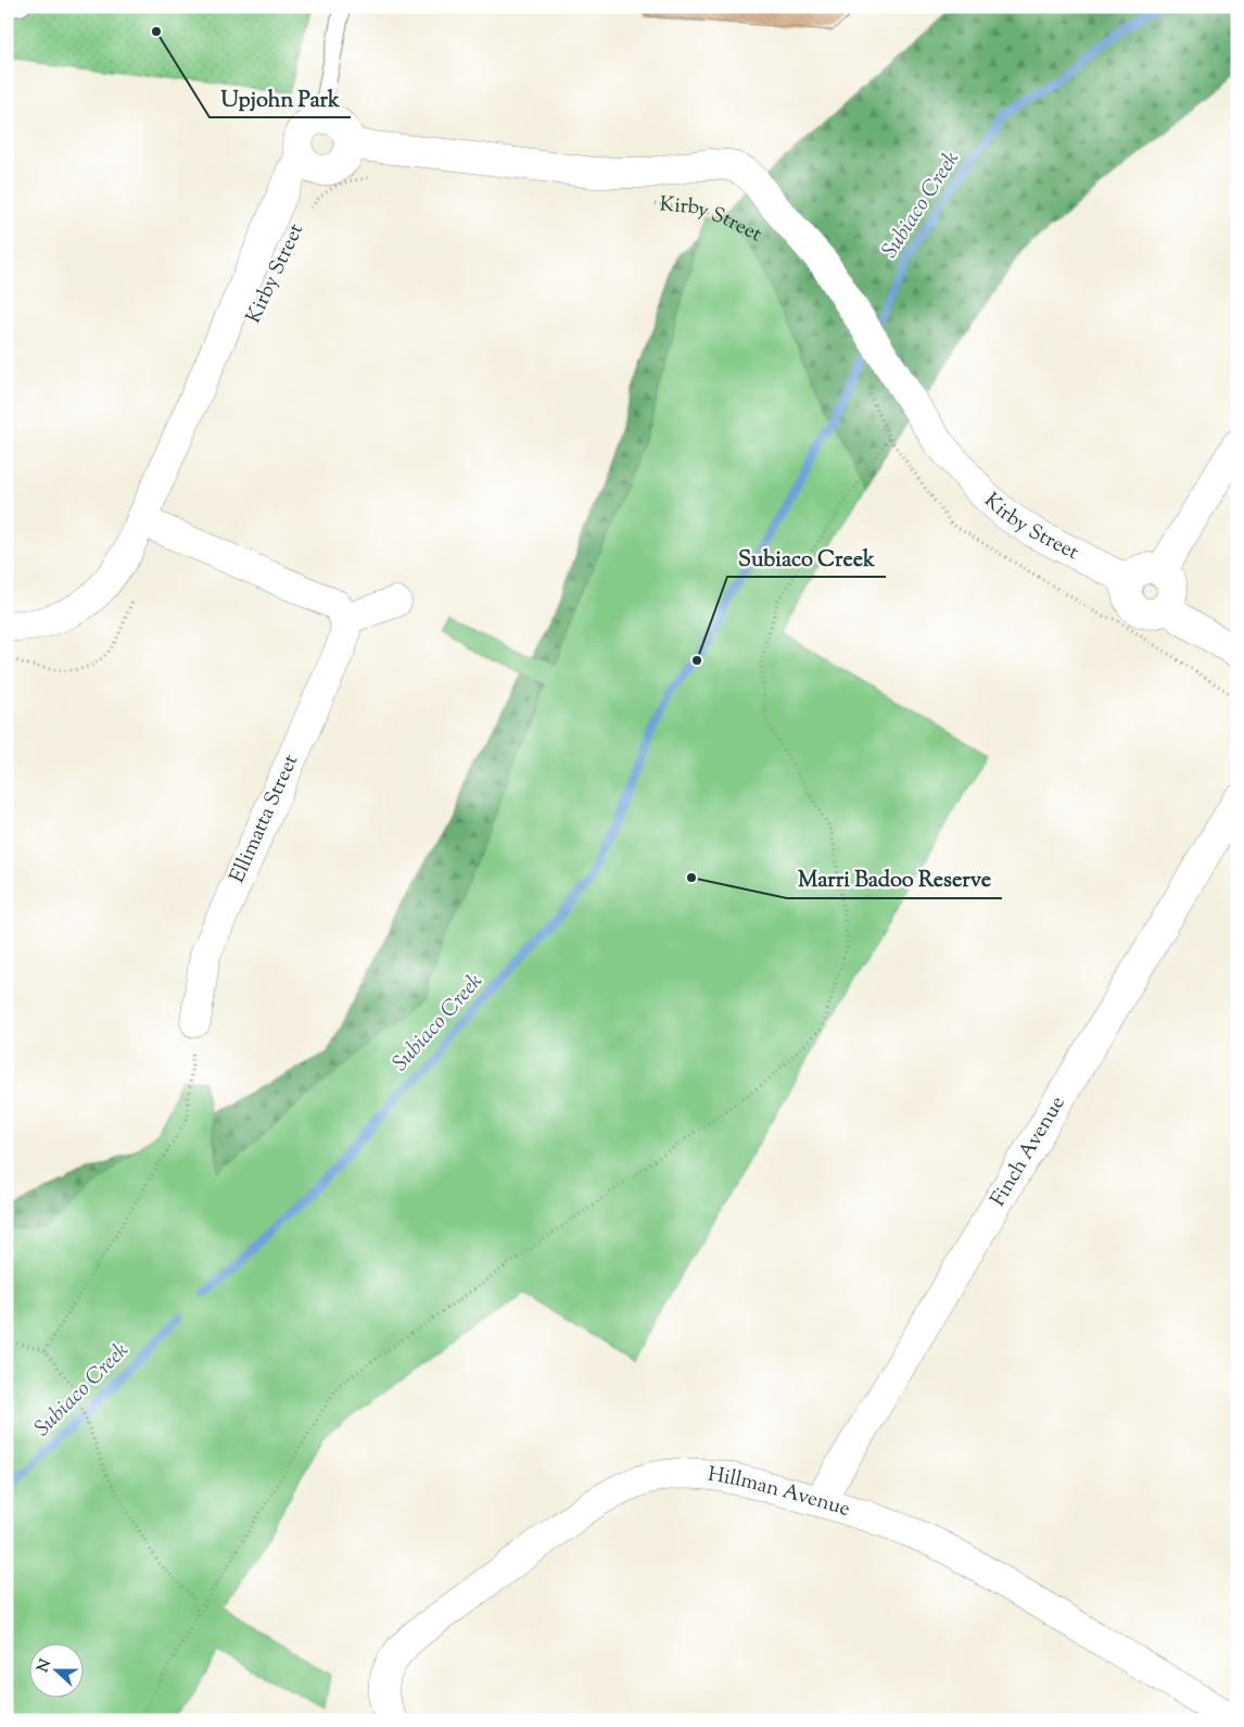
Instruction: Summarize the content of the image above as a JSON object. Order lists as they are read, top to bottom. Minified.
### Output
{"streets":{"street":["Kirby Street","Ellimatta Street","Finch Avenue","Hillman Avenue"]},"crossings":[["Finch Avenue","Hillman Avenue"]],"water":["Subiaco Creek"],"places":["Upjohn Park","Subiaco Creek","Marri Badoo Reserve"],"north":"left"}
